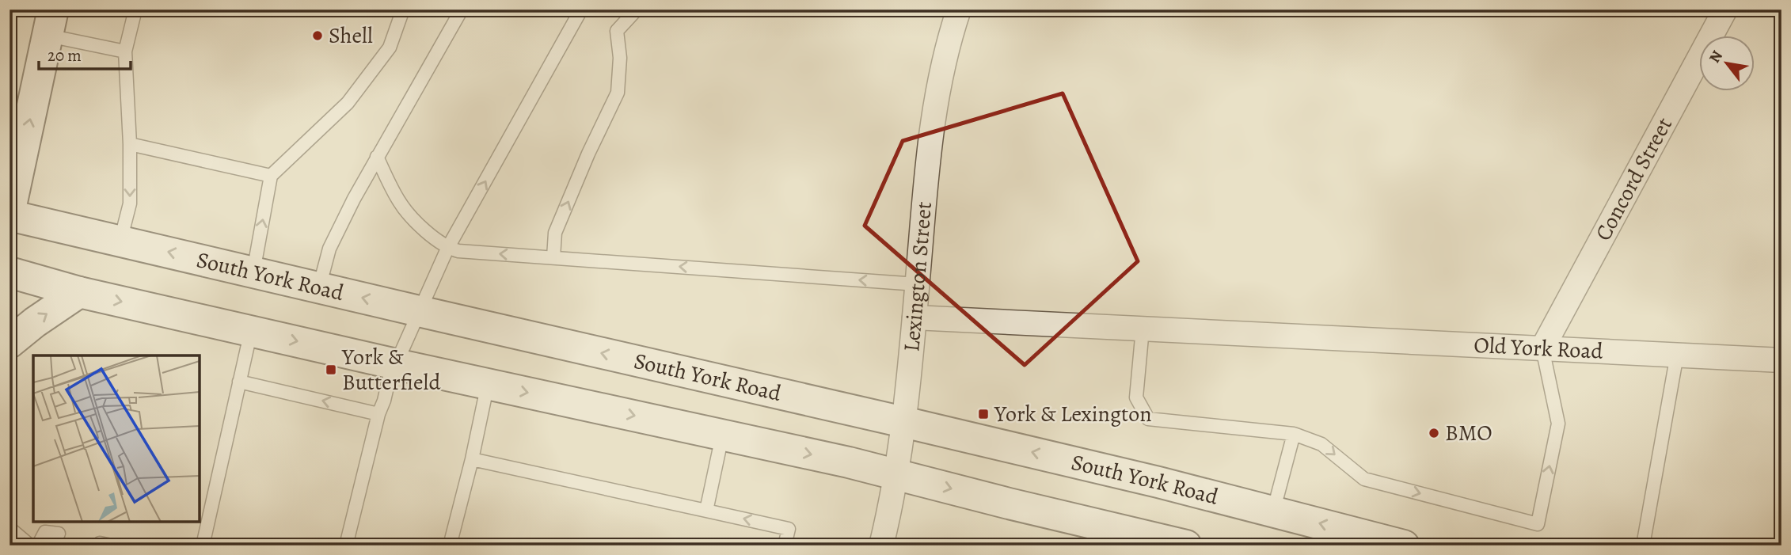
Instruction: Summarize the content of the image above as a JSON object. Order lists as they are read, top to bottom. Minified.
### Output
{"streets":{"main road":["South York Road"],"street":["Concord Street","Lexington Street","Old York Road"]},"crossings":[["Concord Street","Old York Road"],["South York Road","Lexington Street"]],"places":{"other":["Shell","BMO"],"transit":["York & Butterfield","York & Lexington"]},"scale_bar":"20 m","north":"top left"}
